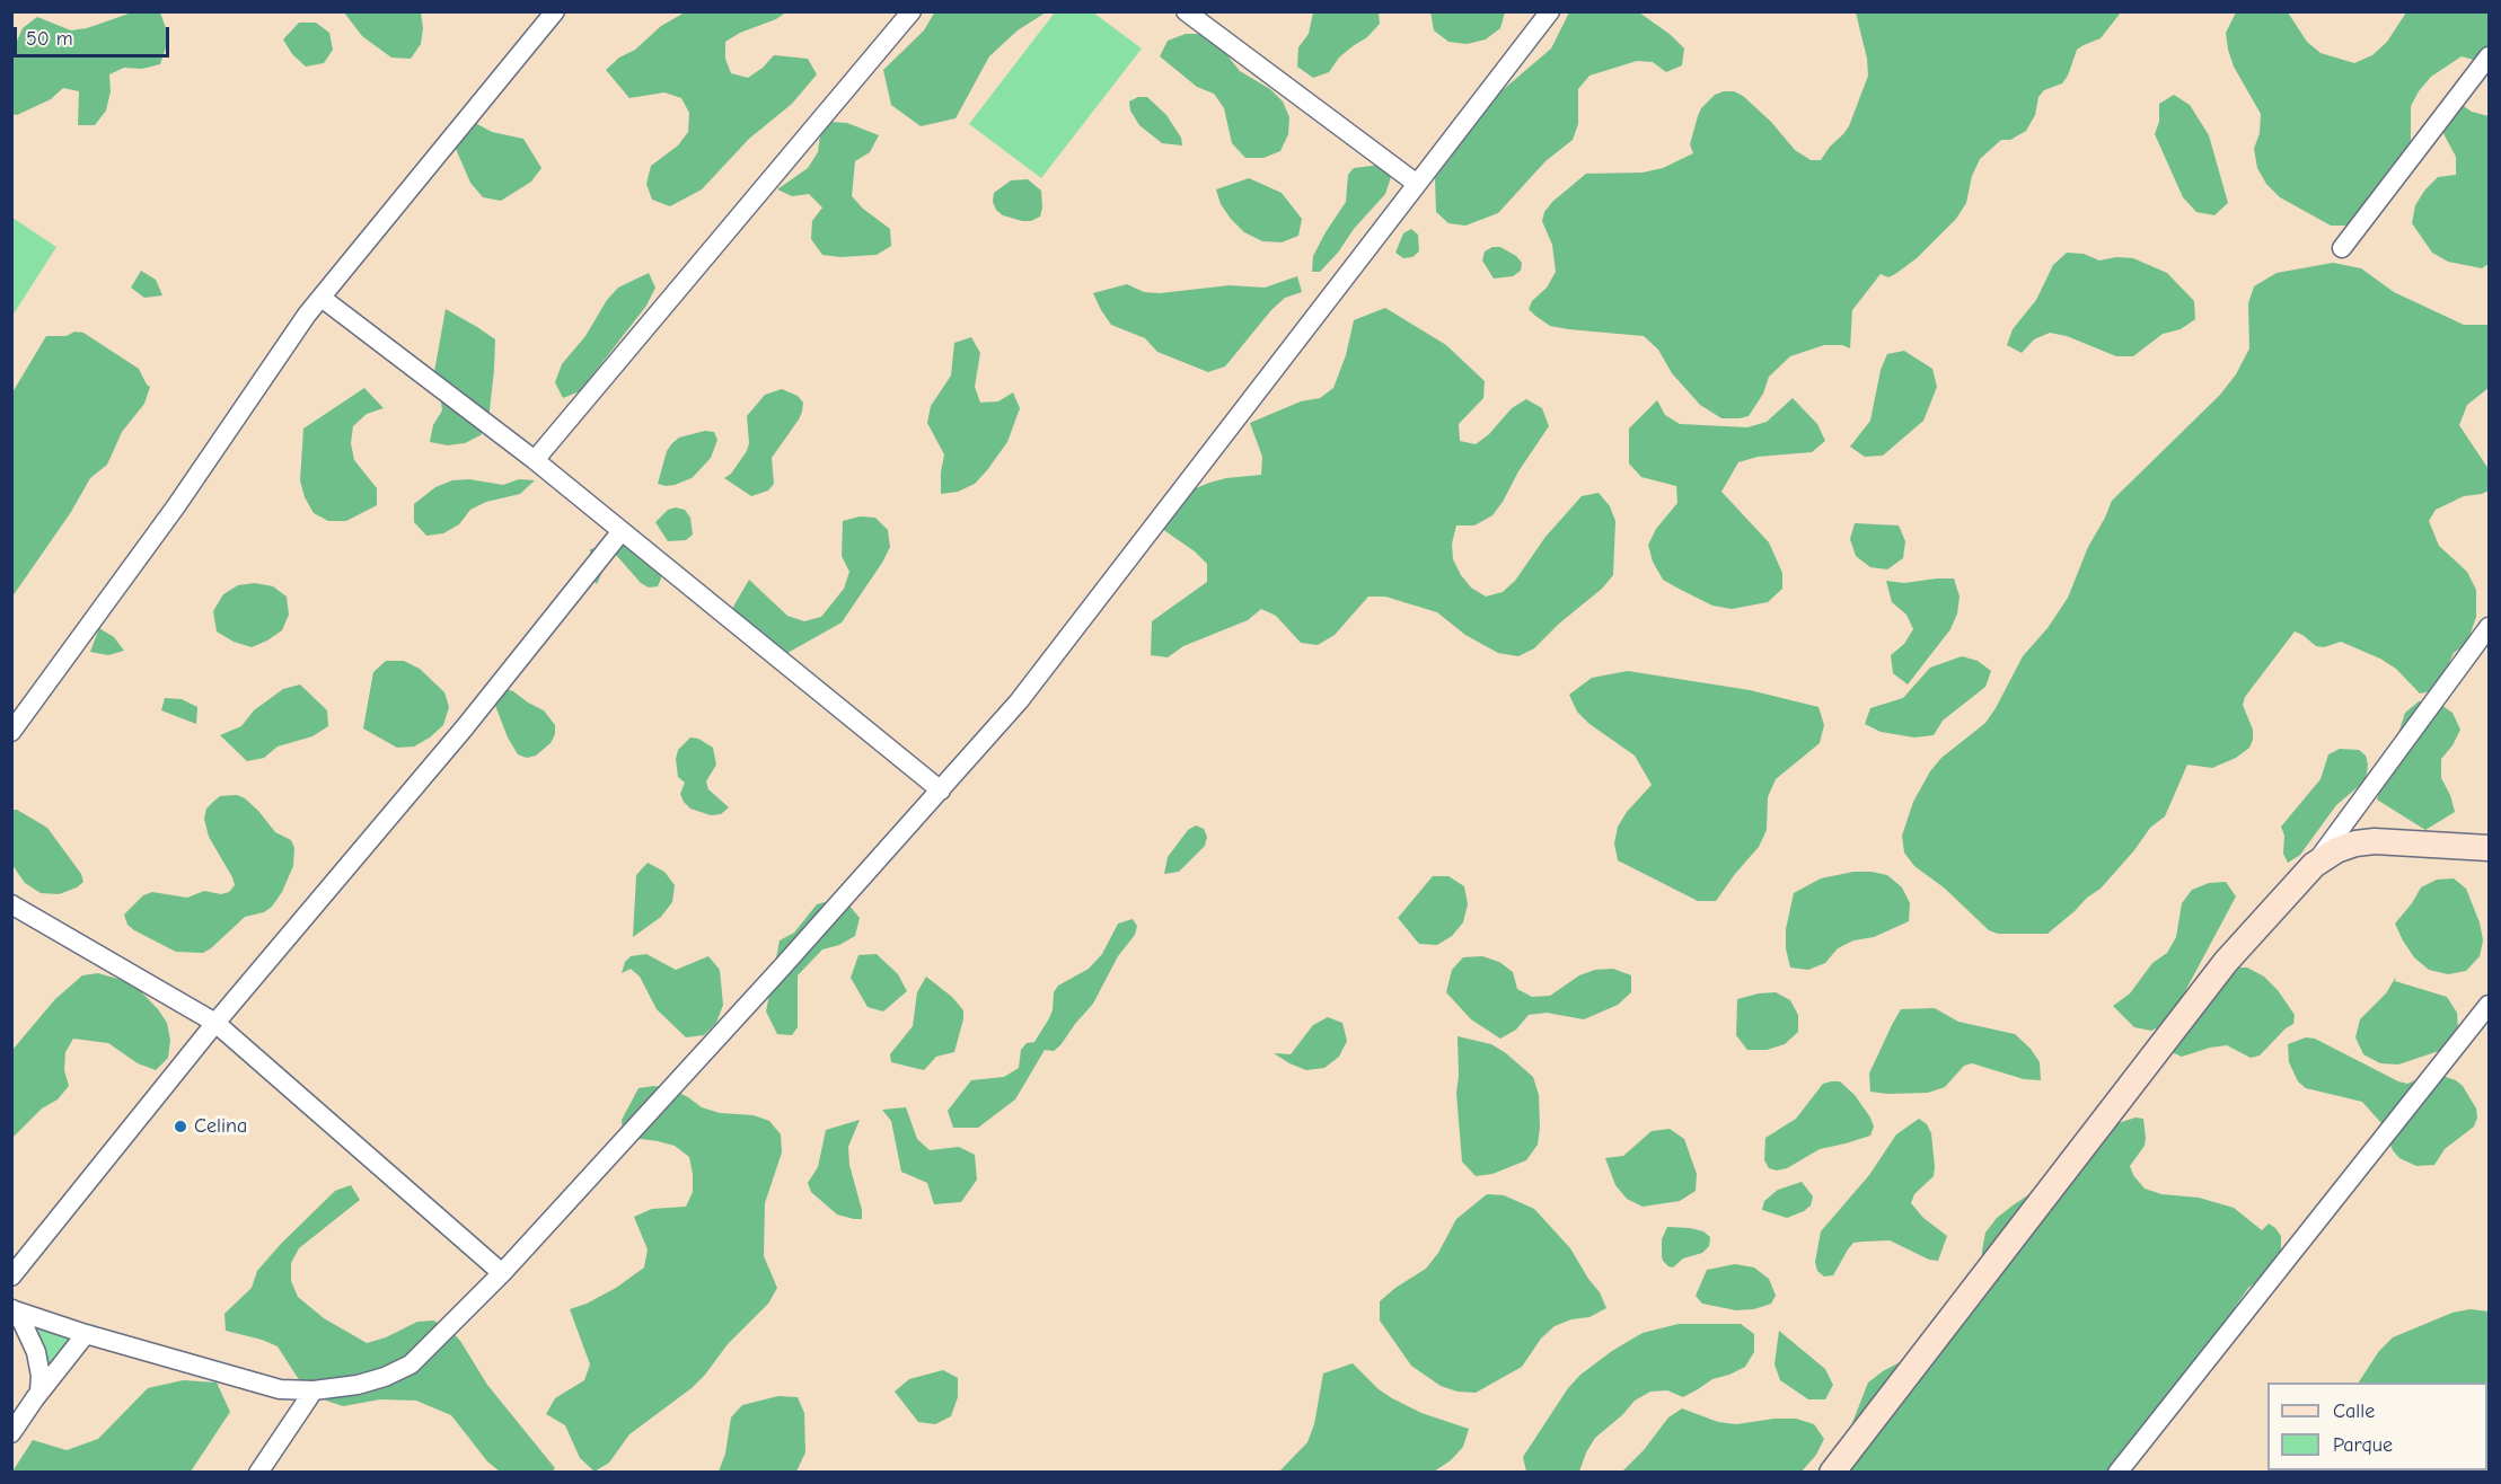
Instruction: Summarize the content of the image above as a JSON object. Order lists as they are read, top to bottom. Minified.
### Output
{"places":["Celina"],"legend":["Calle","Parque"],"scale_bar":"50 m"}
